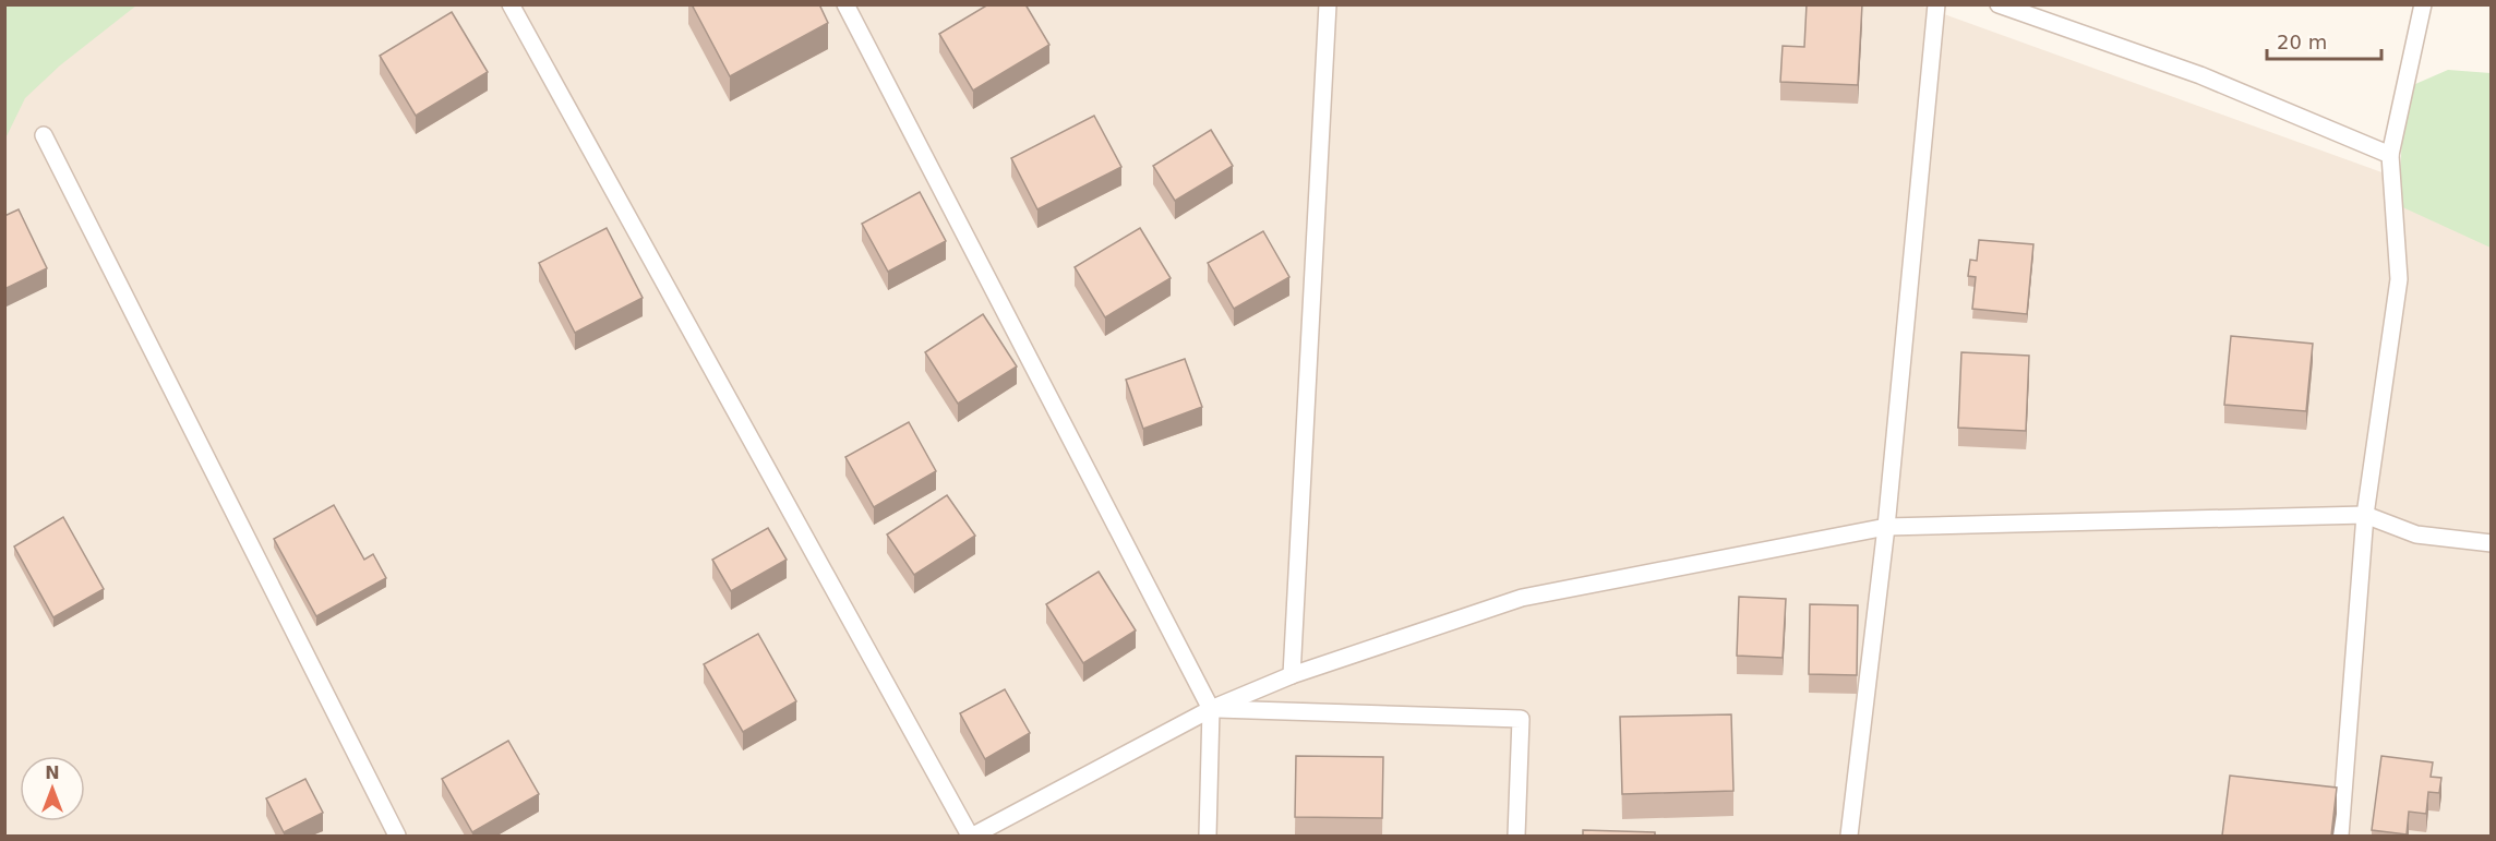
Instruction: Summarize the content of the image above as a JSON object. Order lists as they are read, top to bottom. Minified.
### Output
{"scale_bar":"20 m","north":"top"}
